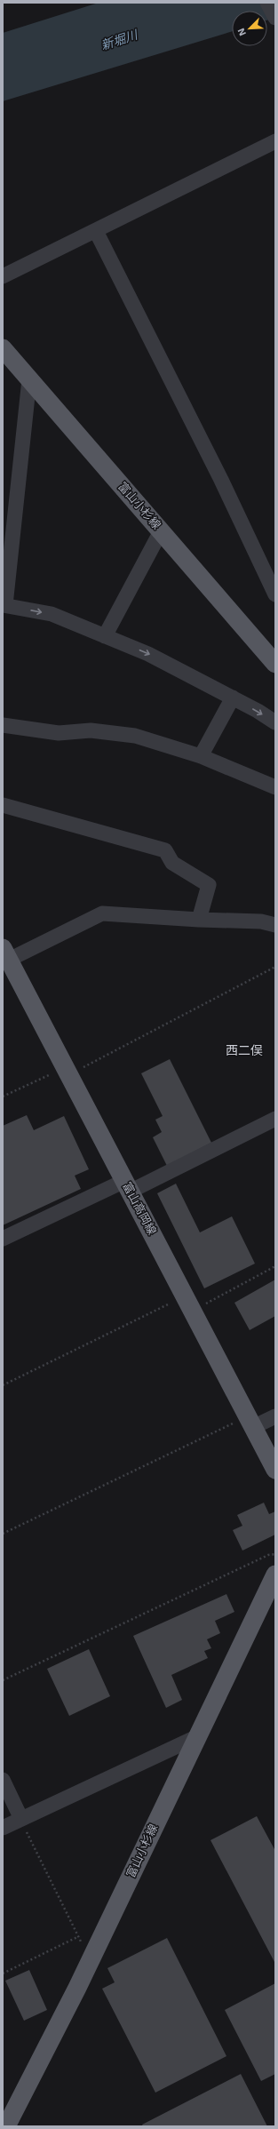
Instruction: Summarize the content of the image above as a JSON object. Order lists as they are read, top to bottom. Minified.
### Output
{"streets":{"main road":["富山小杉線","富山高岡線"]},"districts":["西二俣"],"water":["新堀川"],"north":"bottom left"}
